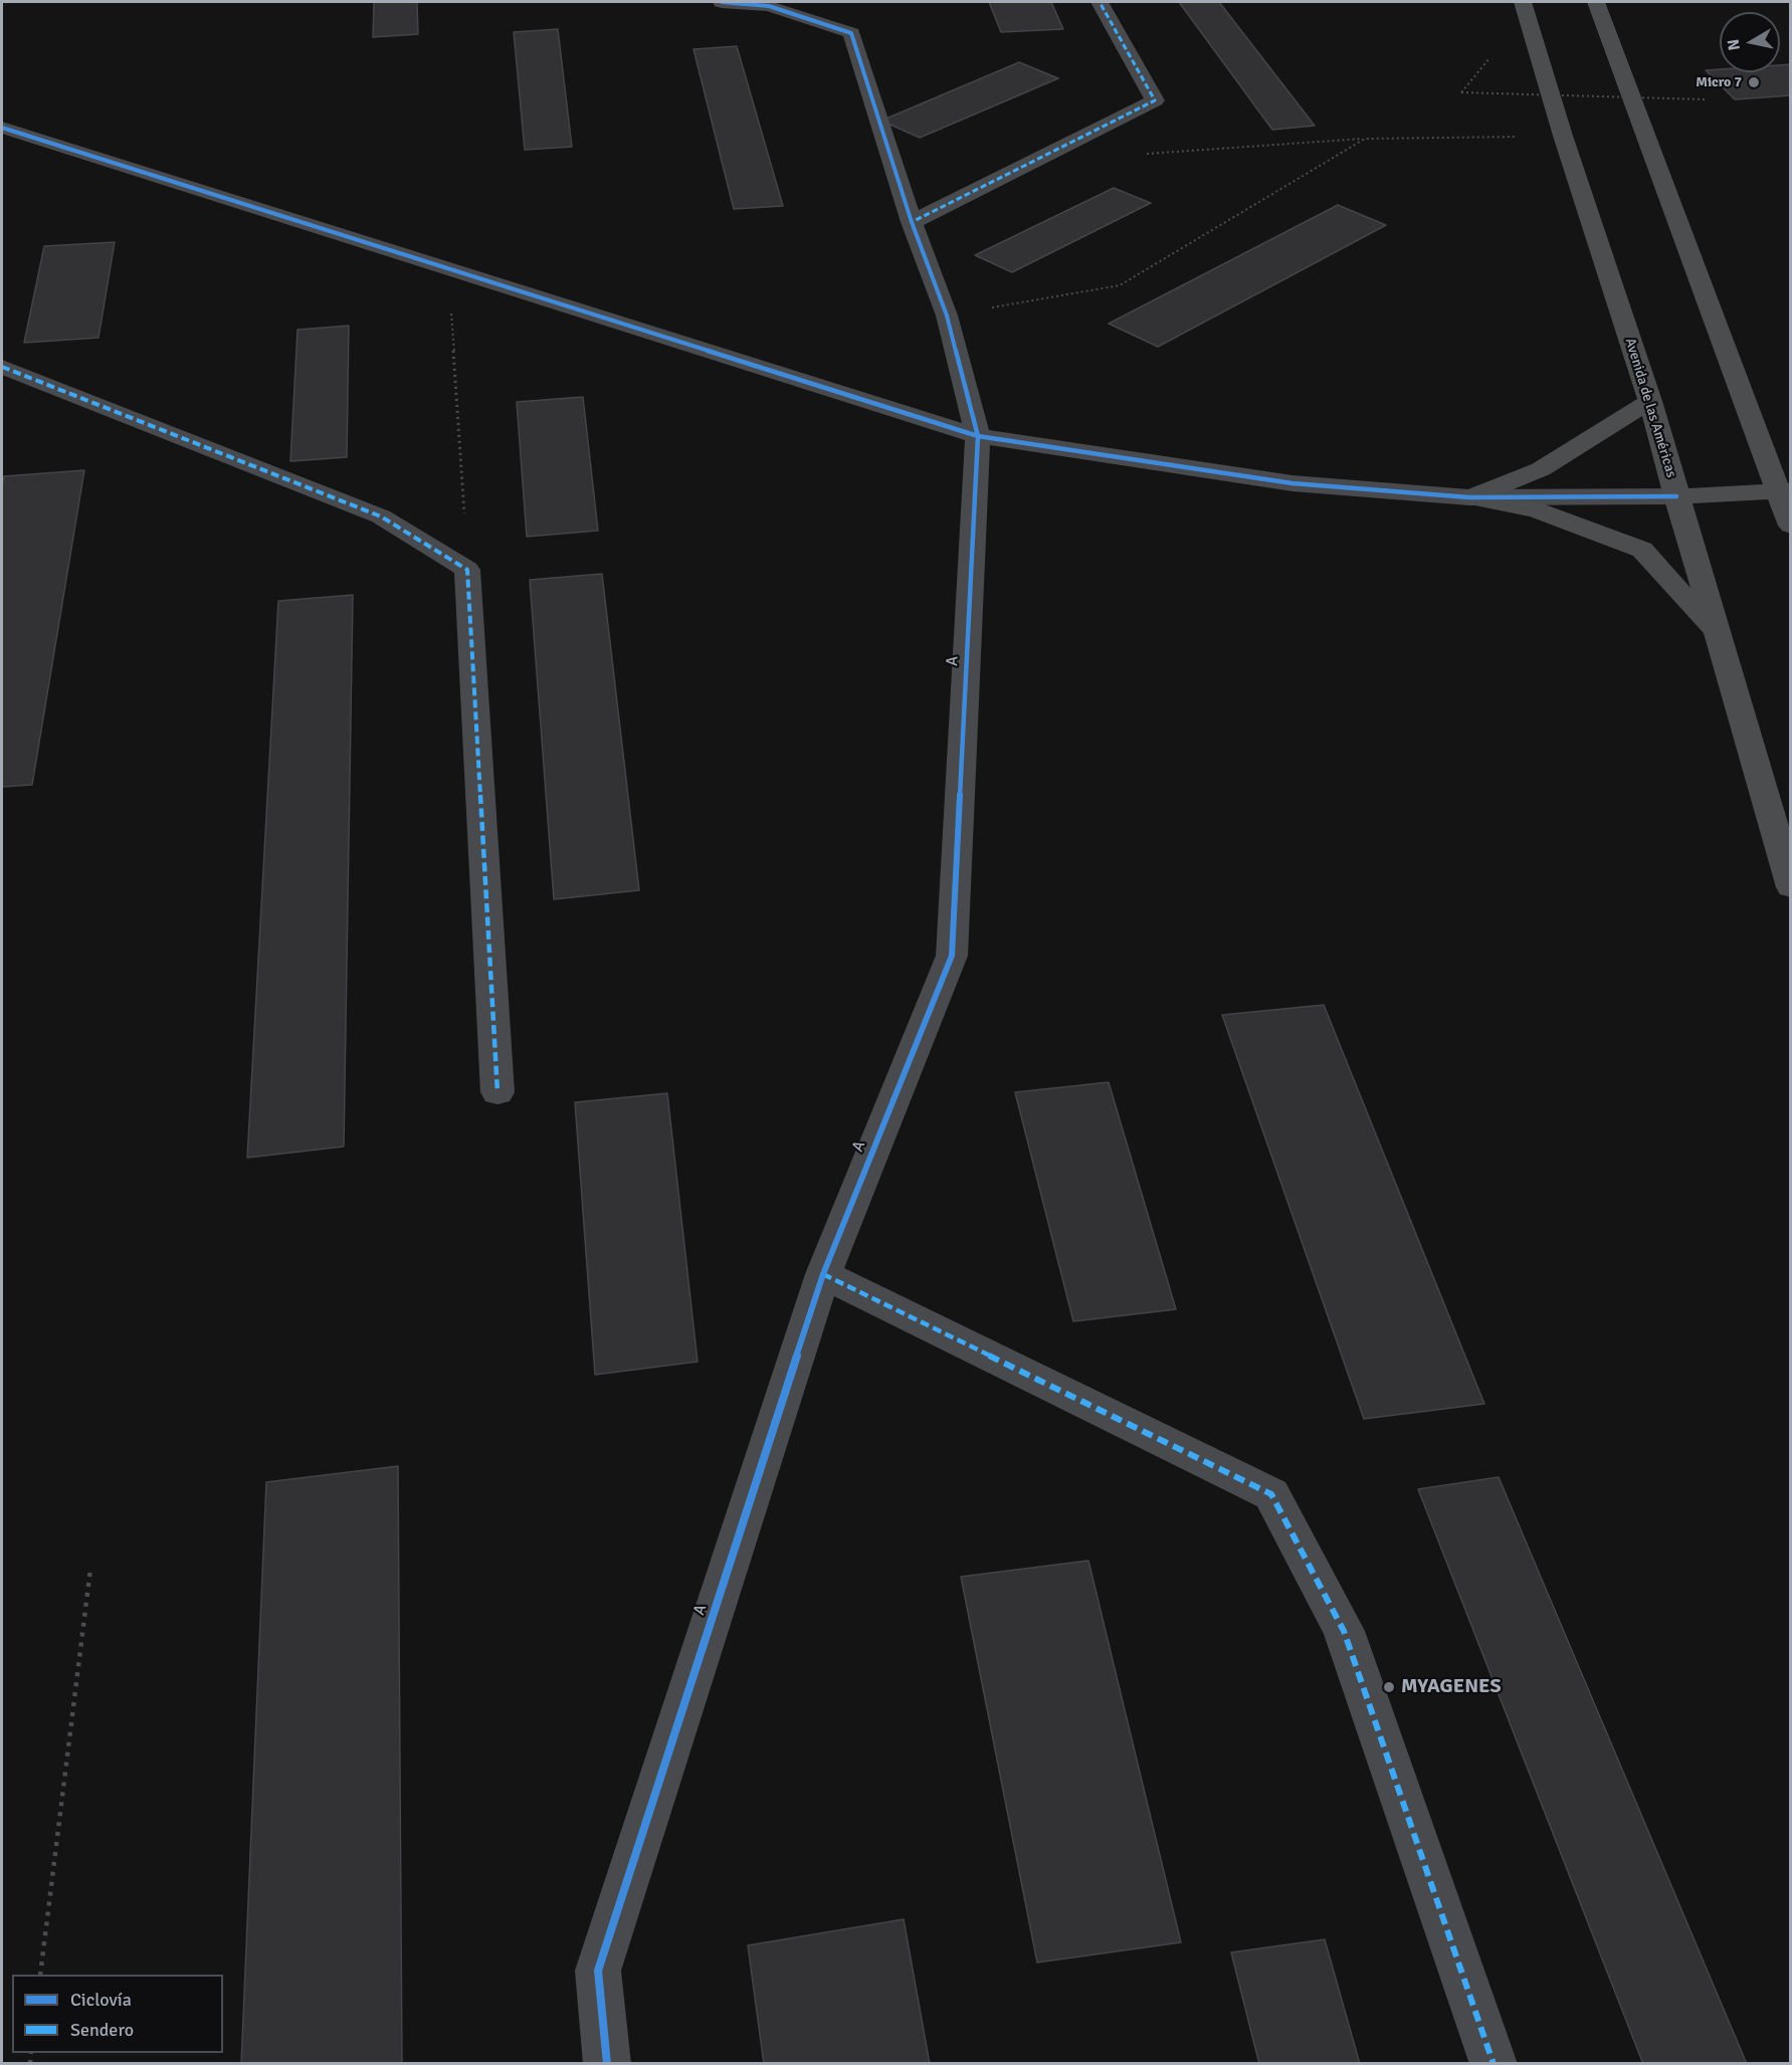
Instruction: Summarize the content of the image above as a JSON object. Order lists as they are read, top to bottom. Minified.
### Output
{"streets":{"main road":["Avenida de las Américas"],"street":["A"]},"places":["Micro 7","MYAGENES"],"legend":["Ciclovía","Sendero"],"north":"left"}
